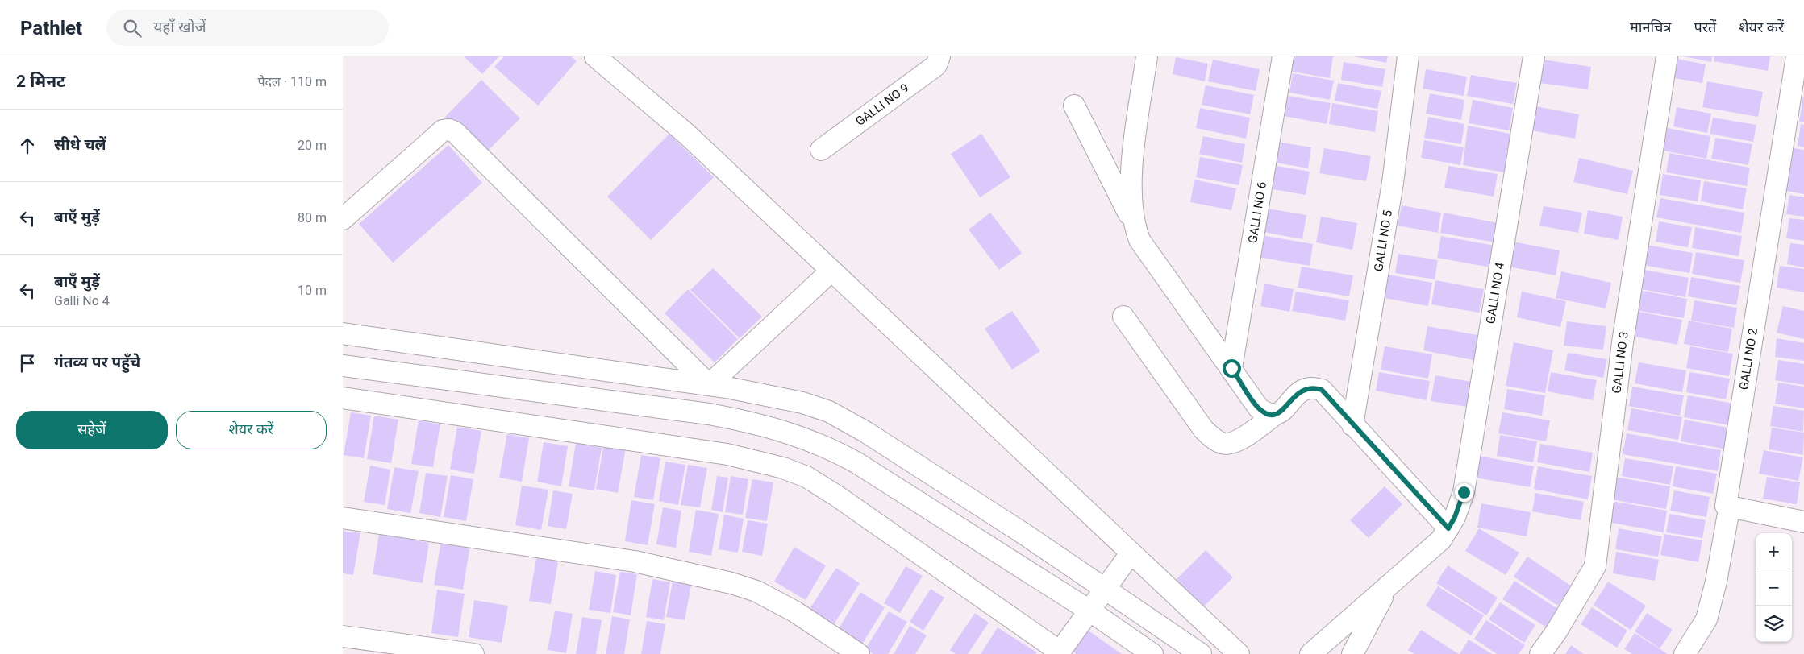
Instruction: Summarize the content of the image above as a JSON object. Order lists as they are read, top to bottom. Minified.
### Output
{"streets":{"street":["GALLI NO 9","GALLI NO 6","GALLI NO 5","GALLI NO 4","GALLI NO 2","GALLI NO 3"]},"page":{"header":"Pathlet","search":"यहाँ खोजें","nav":["मानचित्र","परतें","शेयर करें"],"heading":["2 मिनट","पैदल · 110 m"],"list":[["सीधे चलें","20 m"],["बाएँ मुड़ें","80 m"],["बाएँ मुड़ें","Galli No 4","10 m"],"गंतव्य पर पहुँचे"],"buttons":["सहेजें","शेयर करें"],"map_buttons":["+","−"]}}
